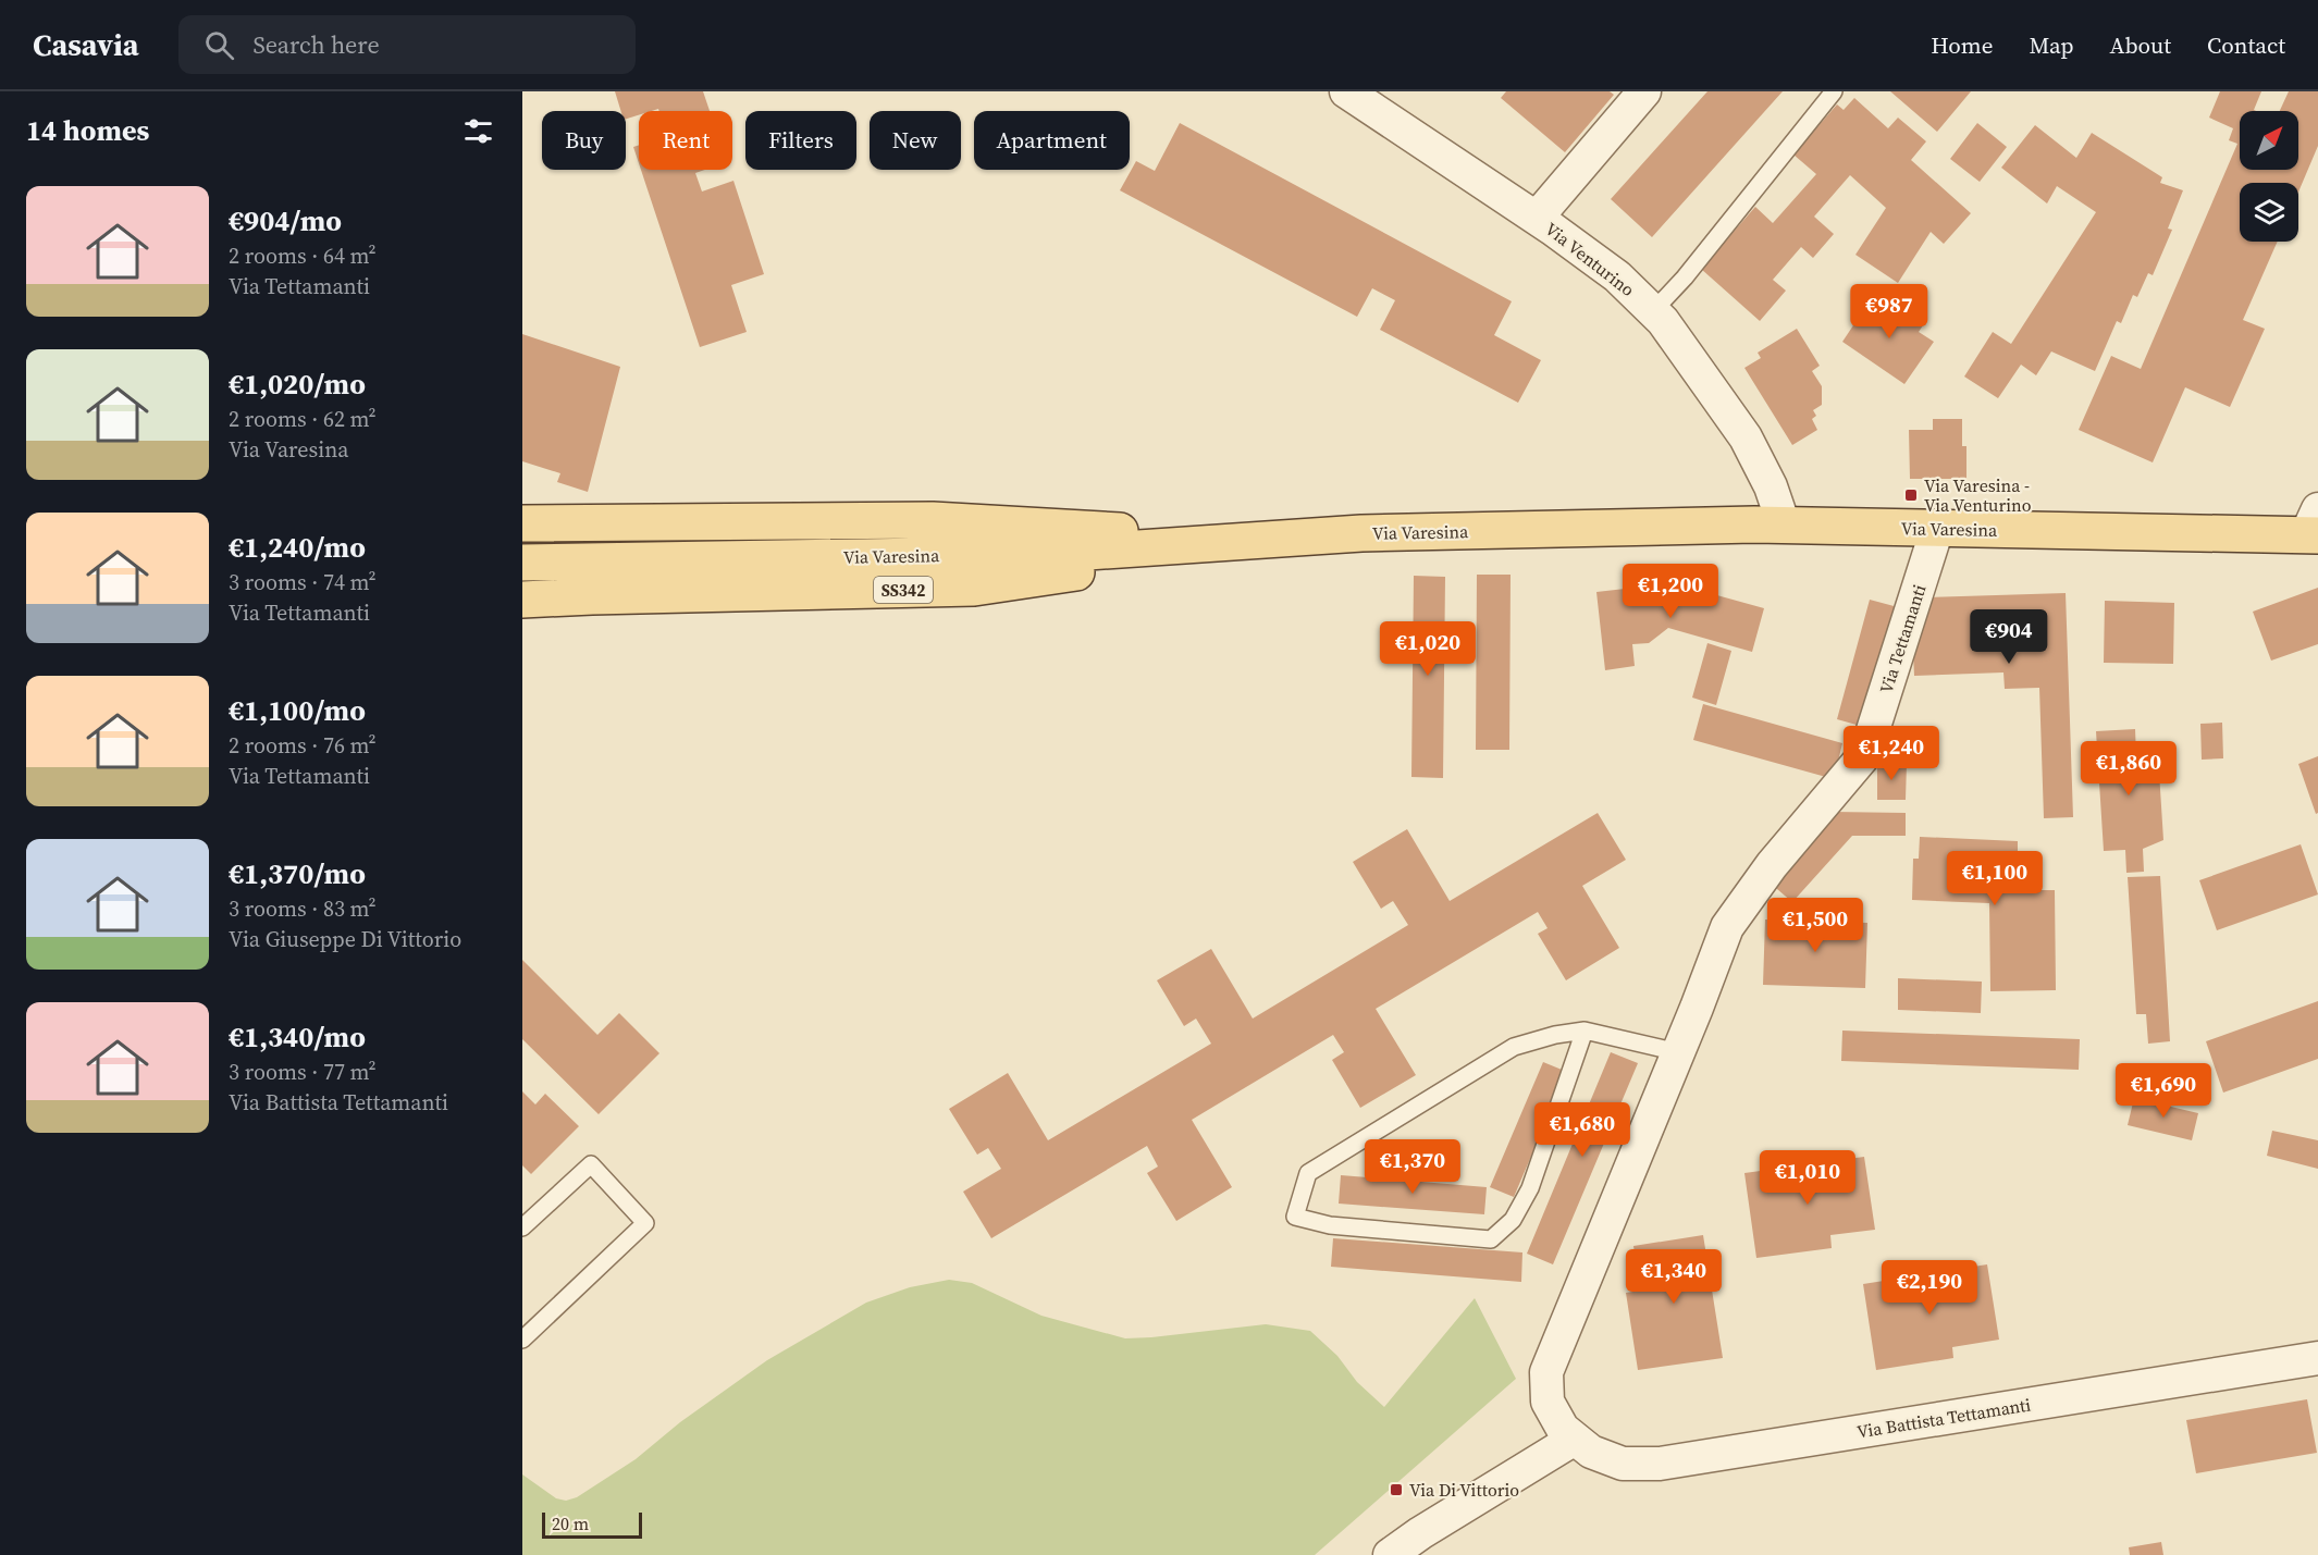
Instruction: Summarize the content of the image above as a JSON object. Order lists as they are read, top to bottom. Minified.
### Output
{"streets":{"main road":["Via Varesina","SS342"],"street":["Via Venturino","Via Tettamanti","Via Battista Tettamanti"]},"crossings":[["Via Venturino","Via Varesina"],["Via Varesina","SS342"],["Via Varesina","Via Tettamanti"],["Via Tettamanti","Via Battista Tettamanti"]],"places":{"transit":["Via Varesina - Via Venturino","Via Di Vittorio"]},"scale_bar":"20 m","north":"top right","page":{"header":"Casavia","search":"Search here","nav":["Home","Map","About","Contact"],"heading":"14 homes","chip":["Buy","Rent","Filters","New","Apartment"],"list":[{"name":"€904/mo","note":"2 rooms · 64 m² · Via Tettamanti"},{"name":"€1,020/mo","note":"2 rooms · 62 m² · Via Varesina"},{"name":"€1,240/mo","note":"3 rooms · 74 m² · Via Tettamanti"},{"name":"€1,100/mo","note":"2 rooms · 76 m² · Via Tettamanti"},{"name":"€1,370/mo","note":"3 rooms · 83 m² · Via Giuseppe Di Vittorio"},{"name":"€1,340/mo","note":"3 rooms · 77 m² · Via Battista Tettamanti"}],"price":["€987","€1,200","€904","€1,020","€1,240","€1,860","€1,100","€1,500","€1,690","€1,680","€1,370","€1,010","€1,340","€2,190"],"scale":"20 m"}}
